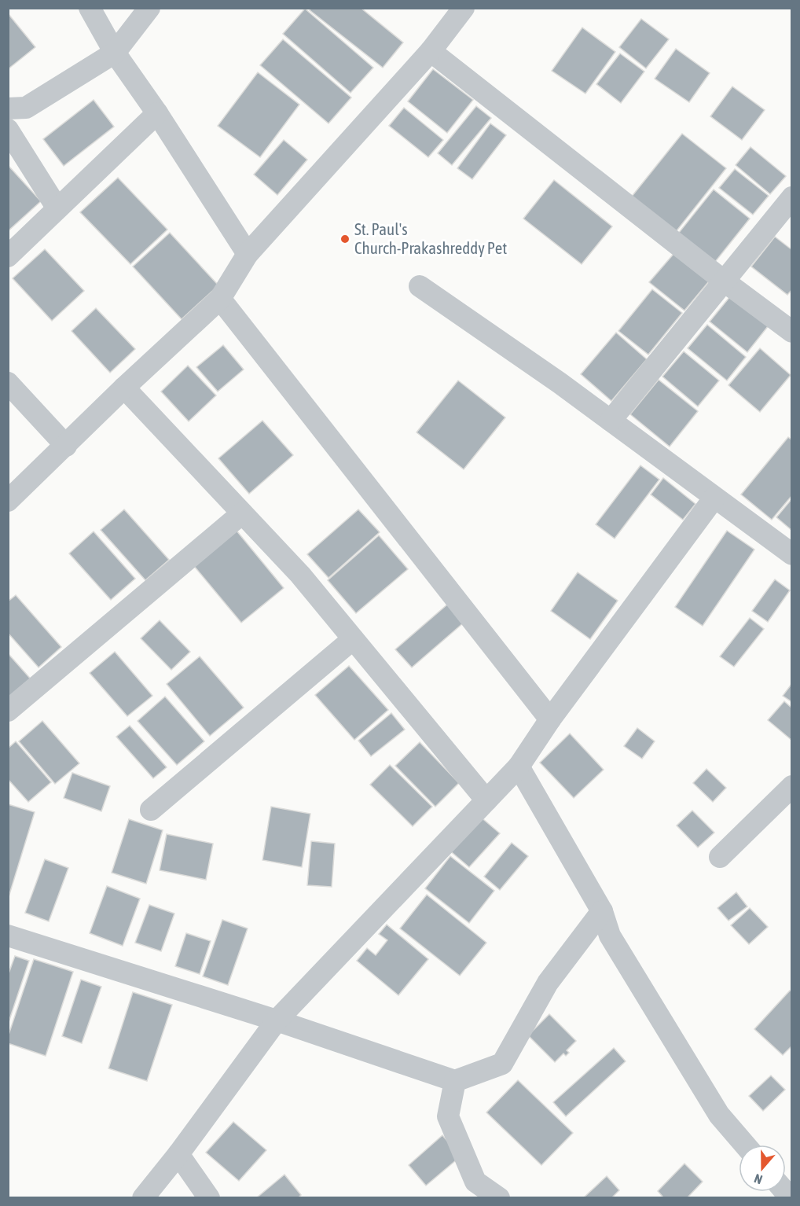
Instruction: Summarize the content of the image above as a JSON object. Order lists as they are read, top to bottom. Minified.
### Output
{"places":["St. Paul's Church-Prakashreddy Pet"],"north":"bottom"}
